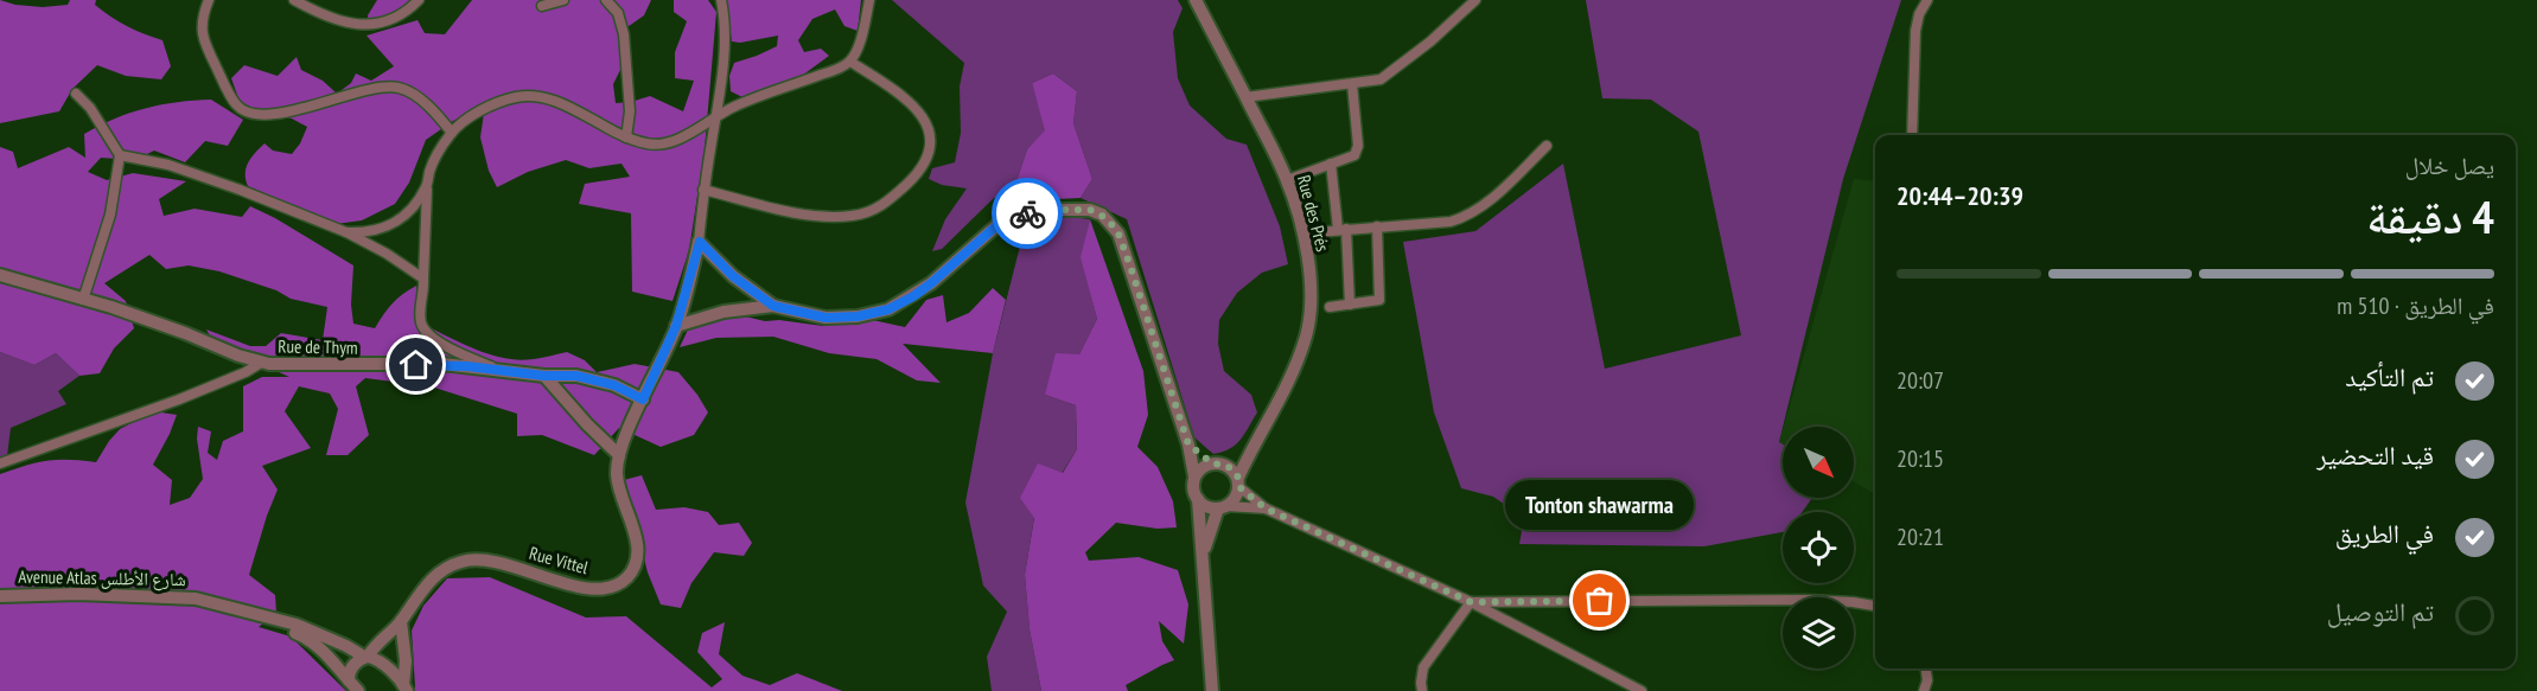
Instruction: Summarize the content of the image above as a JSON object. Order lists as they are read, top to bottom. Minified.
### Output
{"streets":{"street":["Rue des Prés","Rue de Thym","Rue Vittel","Avenue Atlas شارع الأطلس"]},"crossings":[["Rue de Thym","Rue Vittel"],["Rue Vittel","Avenue Atlas شارع الأطلس"]],"places":["Tonton shawarma"],"north":"bottom right","page":{"heading":["4 دقيقة","يصل خلال","20:39–20:44"],"bar":"في الطريق · 510 m","list":[["تم التأكيد","20:07"],["قيد التحضير","20:15"],["في الطريق","20:21"],"تم التوصيل"],"bubble":"Tonton shawarma"}}
